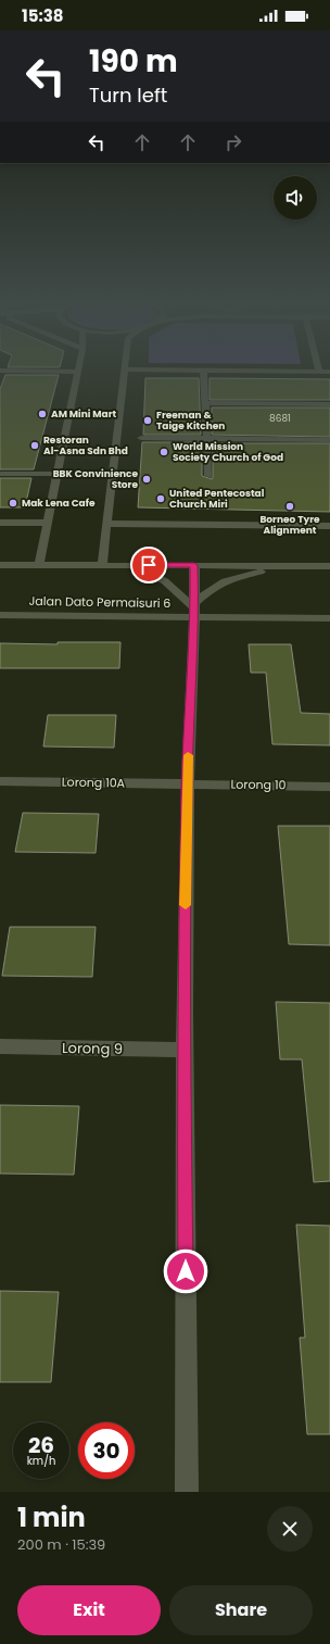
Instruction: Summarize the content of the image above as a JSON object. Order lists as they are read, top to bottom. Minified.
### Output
{"streets":{"street":["Jalan Dato Permaisuri 6","Lorong 10A","Lorong 10","Lorong 9"]},"crossings":[["Lorong 10A","Lorong 10"]],"places":["AM Mini Mart","Freeman & Taige Kitchen","Restoran Al-Asna Sdn Bhd","World Mission Society Church of God","BBK Convinience Store","United Pentecostal Church Miri","Mak Lena Cafe","Borneo Tyre Alignment"],"house_numbers":["8681"],"page":{"status":"15:38","turn":["190 m","Turn left"],"speed":"26 km/h","limit":"30","heading":["1 min","200 m · 15:39"],"buttons":["Exit","Share"]}}
